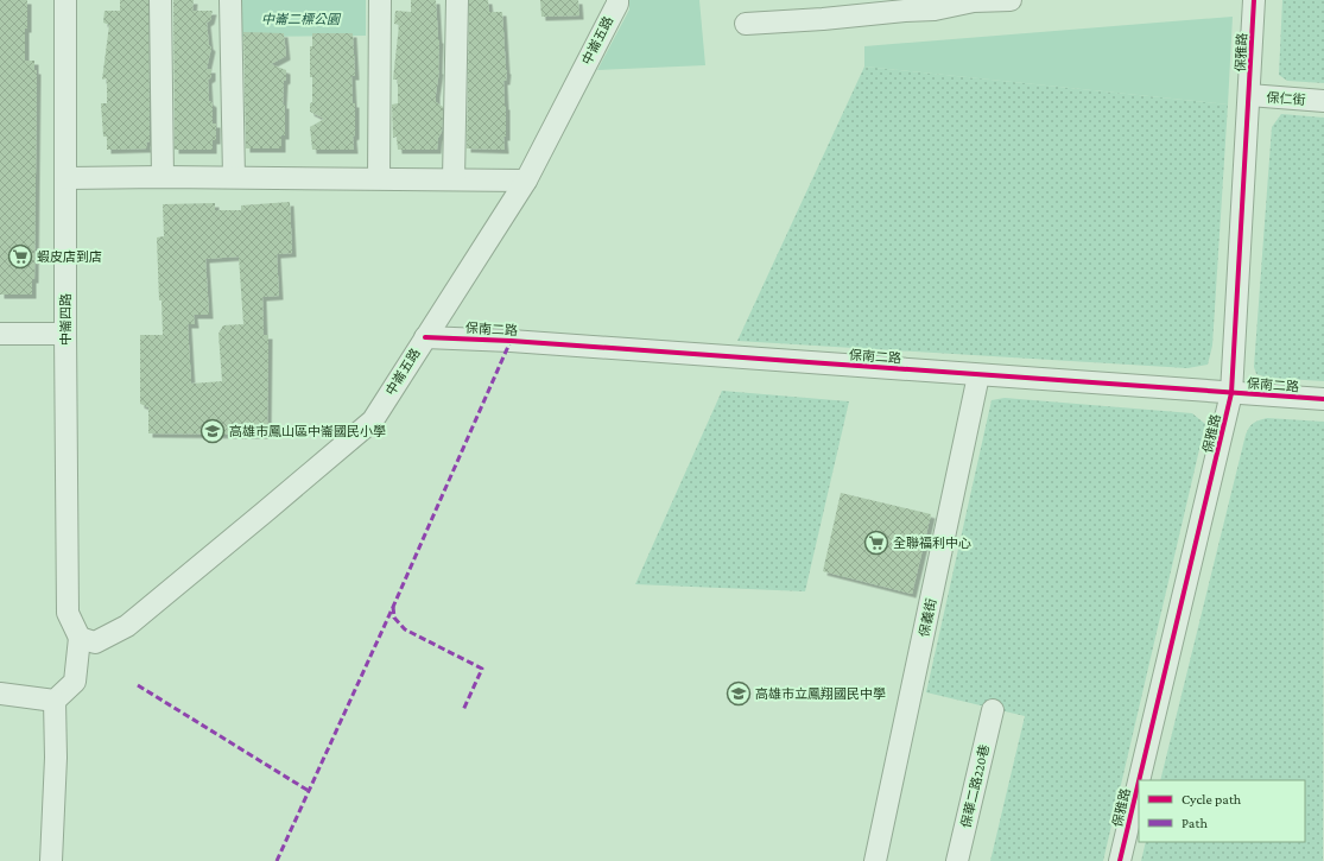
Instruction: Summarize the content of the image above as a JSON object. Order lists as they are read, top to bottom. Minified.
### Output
{"streets":{"street":["中崙五路","保雅路","保仁街","中崙四路","保南二路","保義街","保華二路220巷"]},"crossings":[["中崙五路","中崙四路"],["中崙五路","保南二路"],["保雅路","保仁街"],["保雅路","保南二路"],["保南二路","保義街"]],"parks":["中崙二標公園"],"places":{"supermarket":["蝦皮店到店","全聯福利中心"],"school or university":["高雄市鳳山區中崙國民小學","高雄市立鳳翔國民中學"]},"legend":["Cycle path","Path"]}
